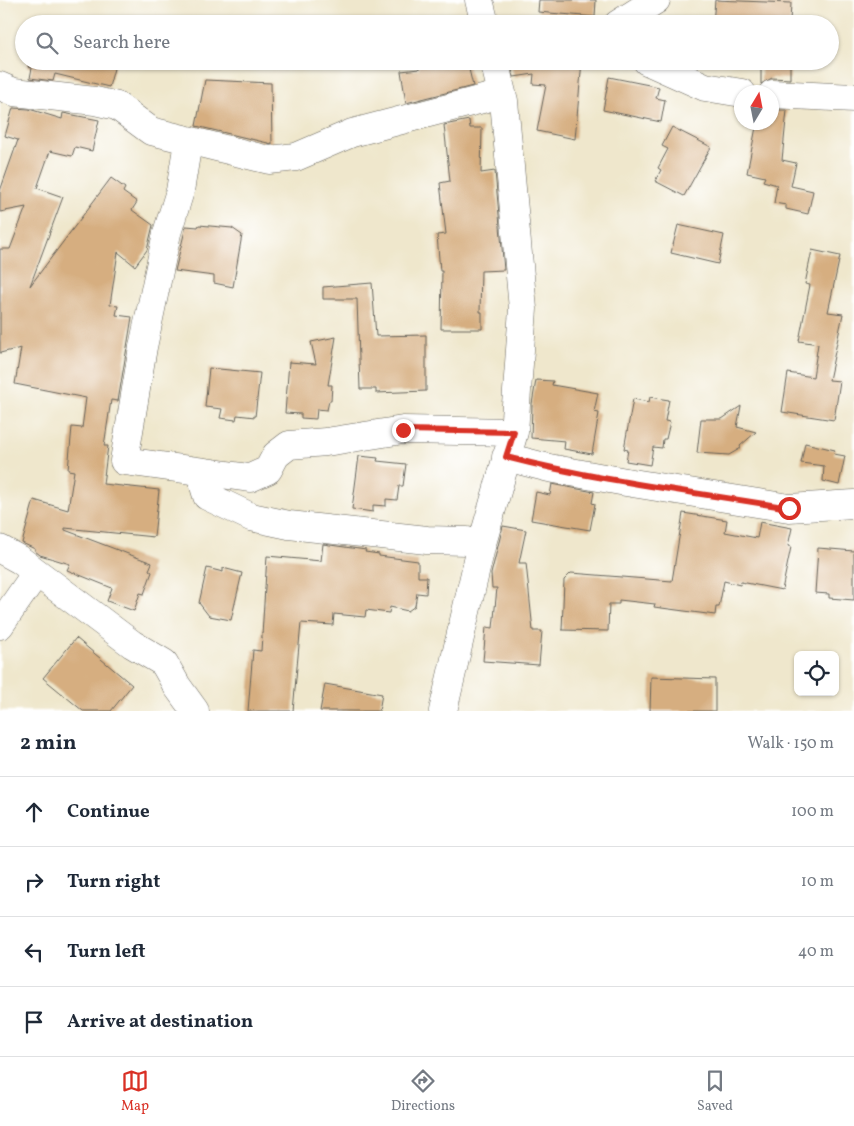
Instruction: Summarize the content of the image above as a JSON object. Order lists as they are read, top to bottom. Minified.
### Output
{"north":"top","page":{"search":"Search here","heading":["2 min","Walk · 150 m"],"list":[["Continue","100 m"],["Turn right","10 m"],["Turn left","40 m"],"Arrive at destination"],"nav":["Map","Directions","Saved"]}}
